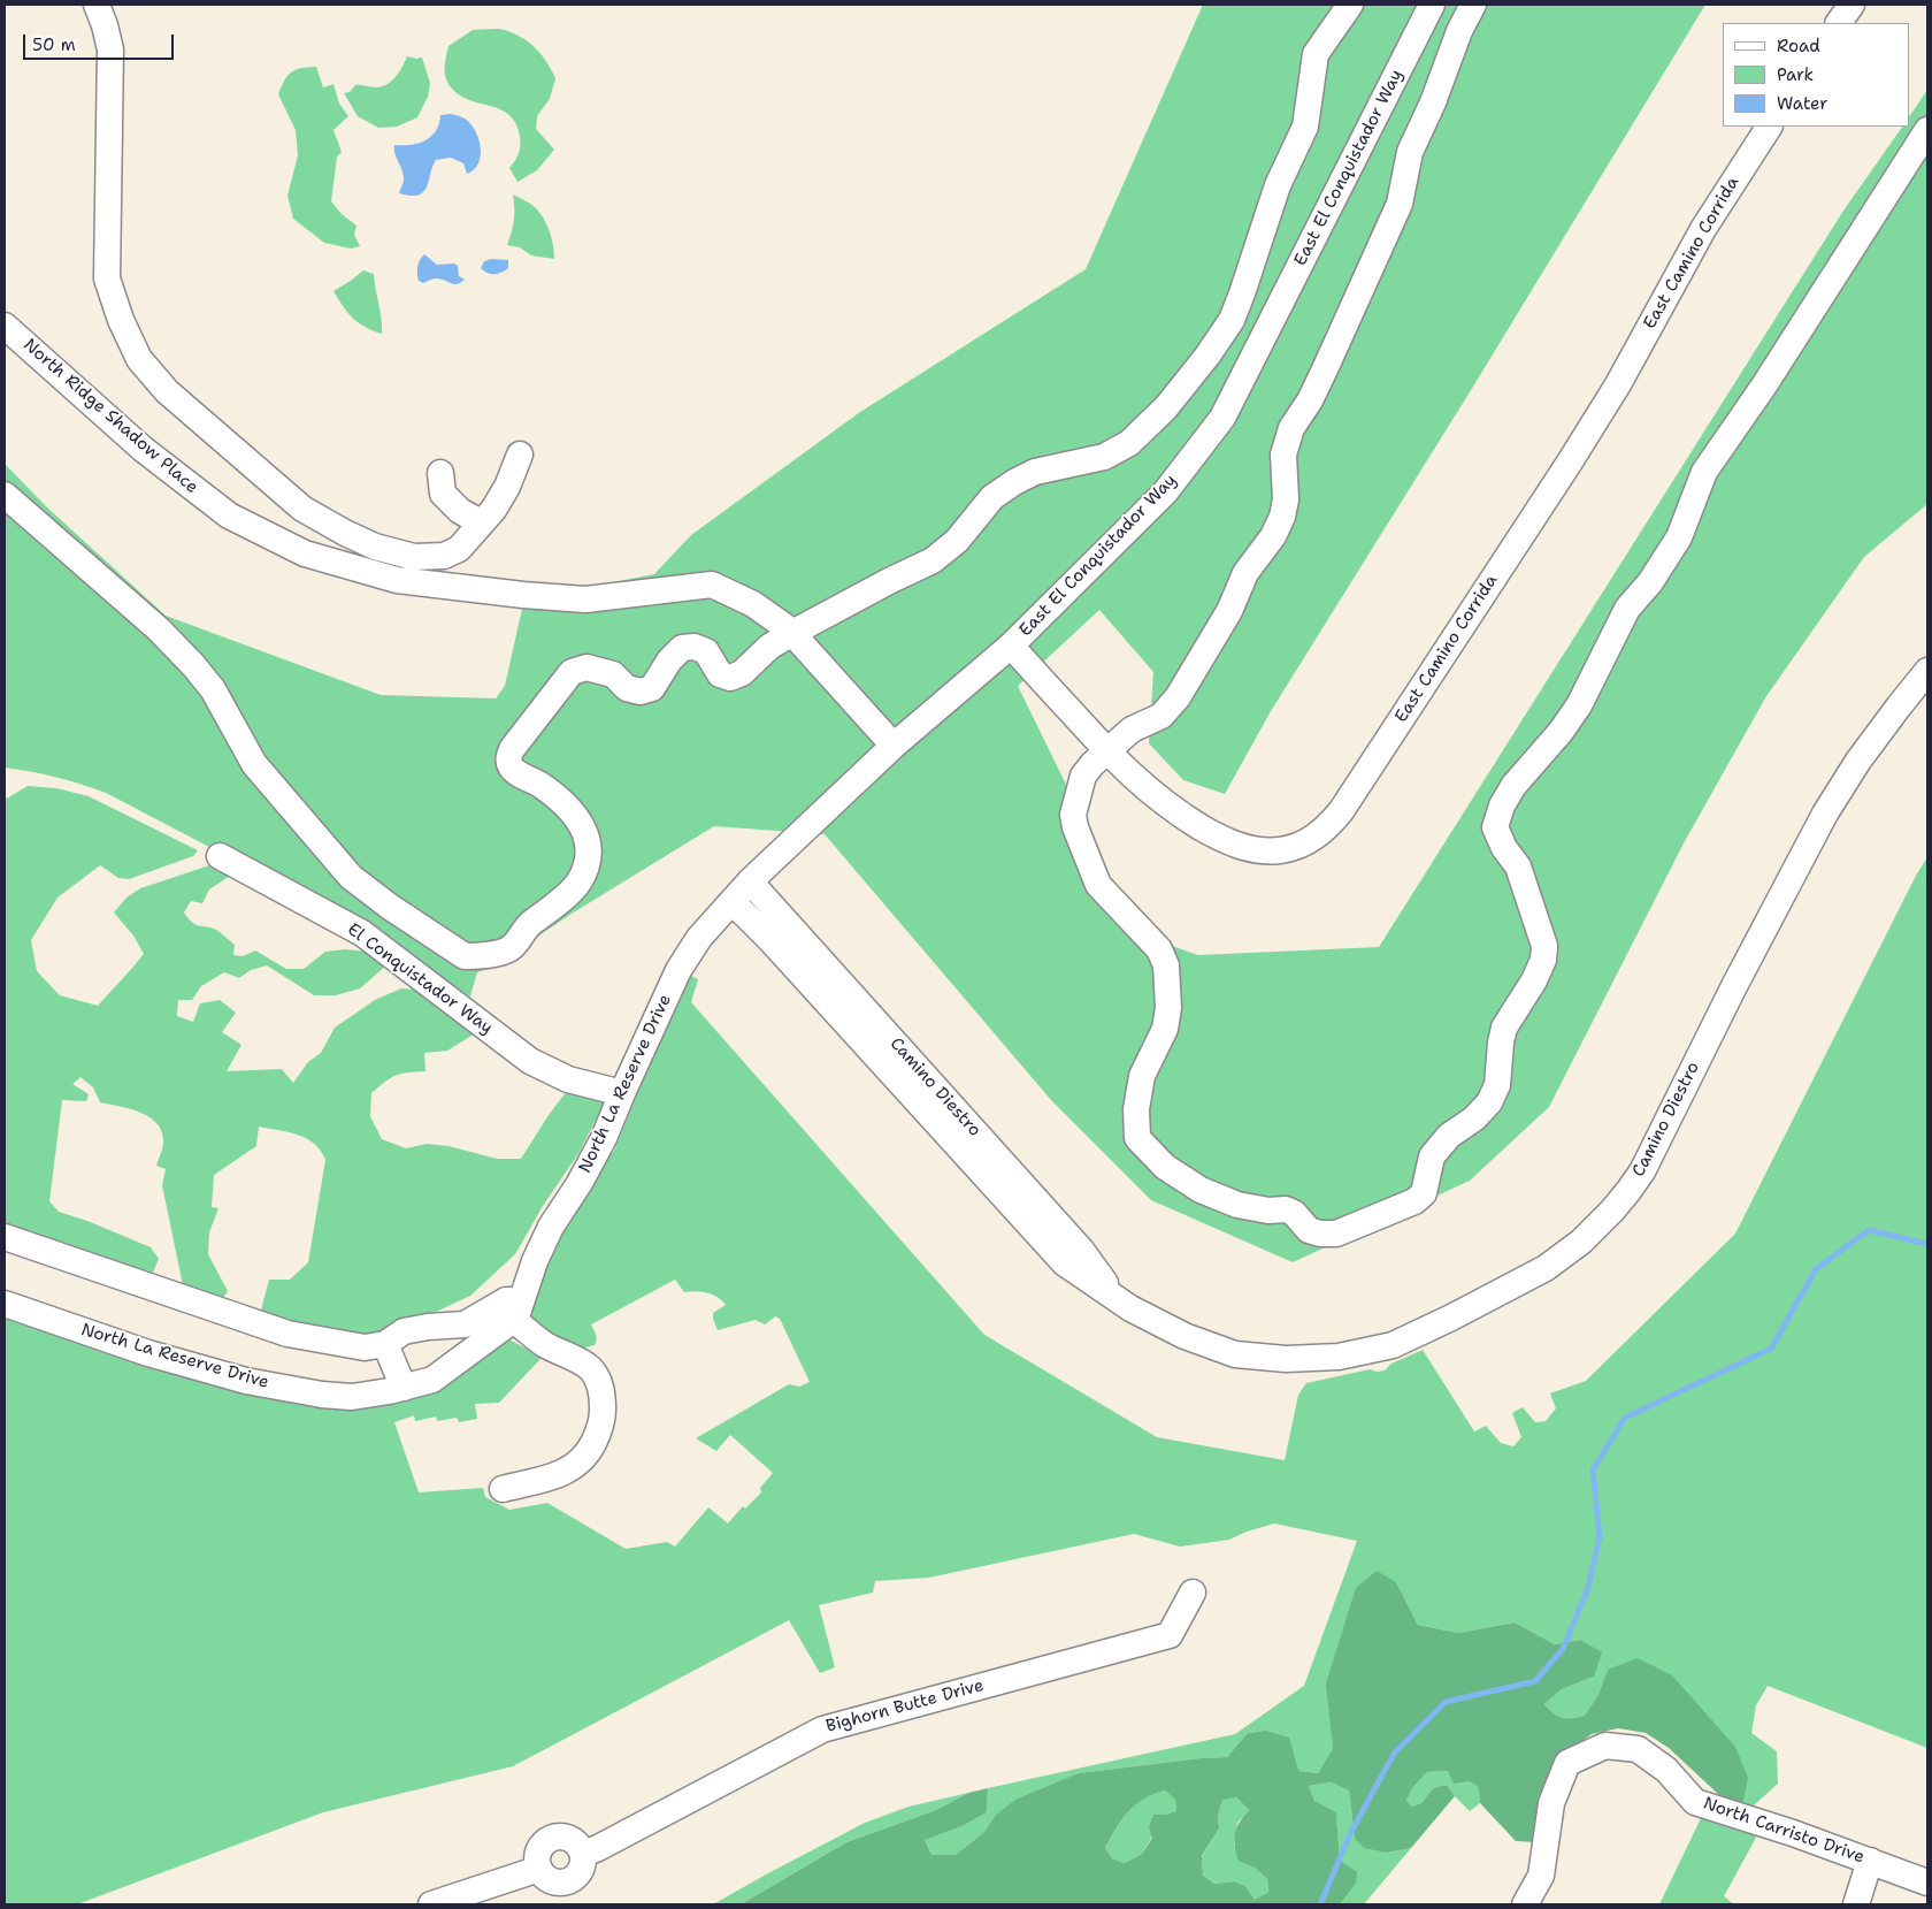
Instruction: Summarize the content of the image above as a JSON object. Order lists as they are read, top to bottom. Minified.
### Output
{"streets":{"street":["East El Conquistador Way","East Camino Corrida","North Ridge Shadow Place","El Conquistador Way","North La Reserve Drive","Camino Diestro","Bighorn Butte Drive","North Carristo Drive"]},"crossings":[["East El Conquistador Way","East Camino Corrida"],["East El Conquistador Way","North Ridge Shadow Place"],["East El Conquistador Way","North La Reserve Drive"],["East El Conquistador Way","Camino Diestro"],["El Conquistador Way","North La Reserve Drive"],["North La Reserve Drive","Camino Diestro"]],"legend":["Road","Park","Water"],"scale_bar":"50 m"}
